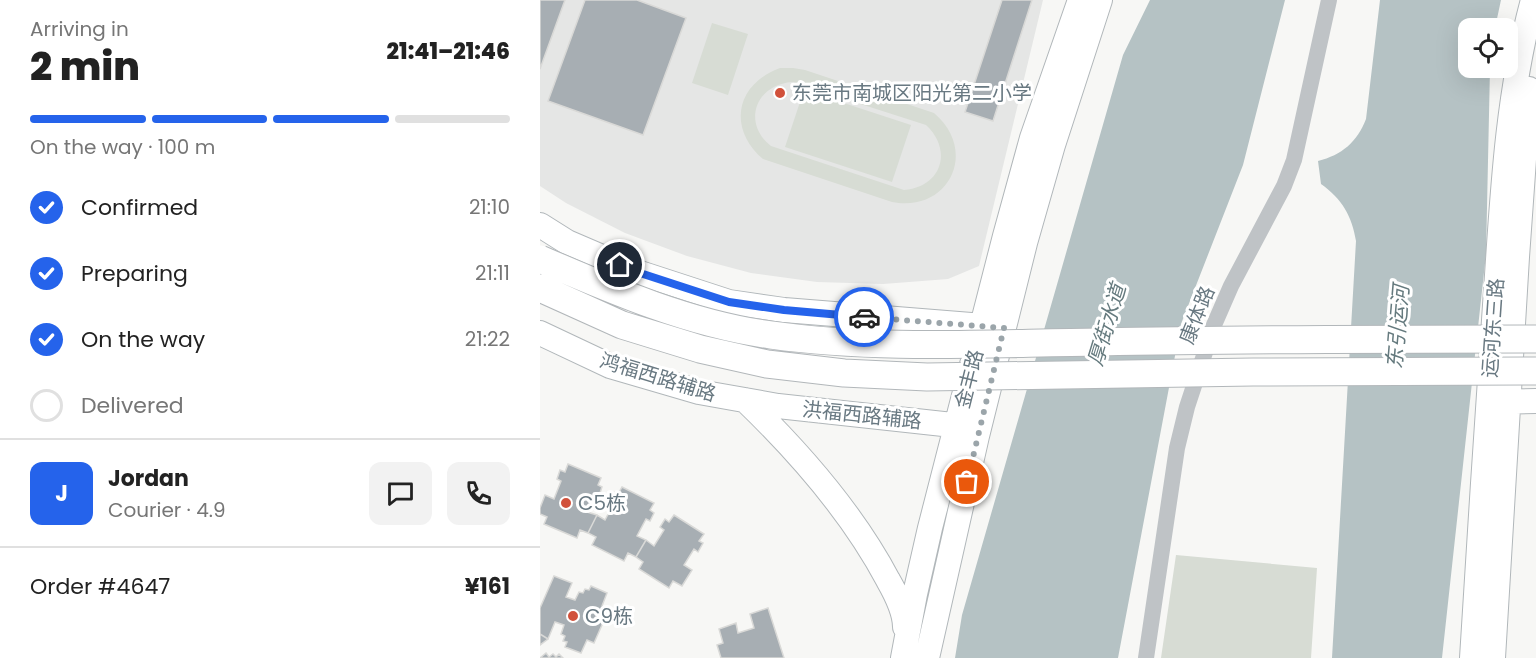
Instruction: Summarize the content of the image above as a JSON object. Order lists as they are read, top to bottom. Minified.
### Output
{"streets":{"street":["康体路","运河东三路","鸿福西路辅路","金丰路","洪福西路辅路"]},"crossings":[["鸿福西路辅路","洪福西路辅路"],["金丰路","洪福西路辅路"]],"water":["厚街水道","东引运河"],"places":["东莞市南城区阳光第二小学","C5栋","C9栋"],"page":{"heading":["2 min","Arriving in","21:41–21:46"],"panel":["Jordan","Courier · 4.9","Order #4647","¥161"],"bar":"On the way · 100 m","list":[["Confirmed","21:10"],["Preparing","21:11"],["On the way","21:22"],"Delivered"],"round":"J"}}
